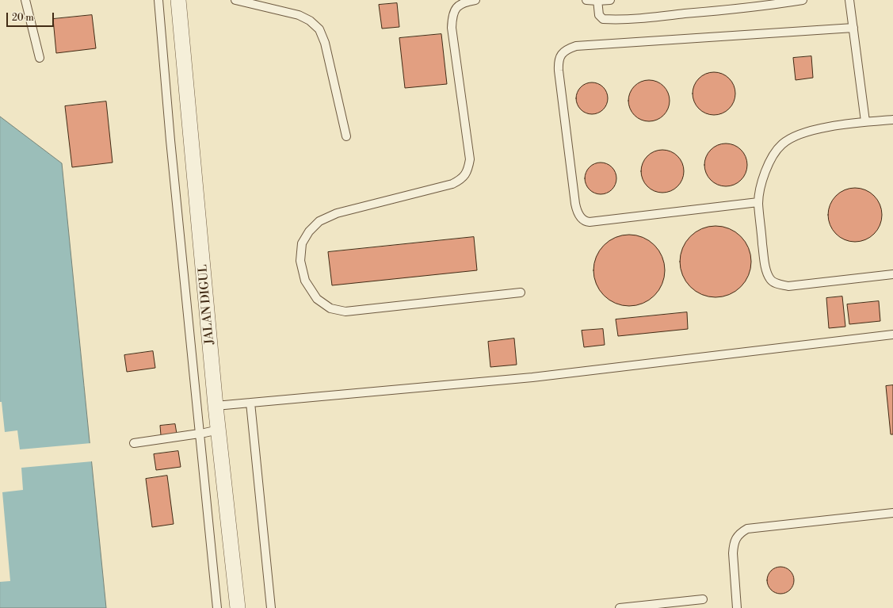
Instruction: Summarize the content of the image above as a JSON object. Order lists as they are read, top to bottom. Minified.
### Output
{"streets":{"street":["JALAN DIGUL"]},"scale_bar":"20 m"}
